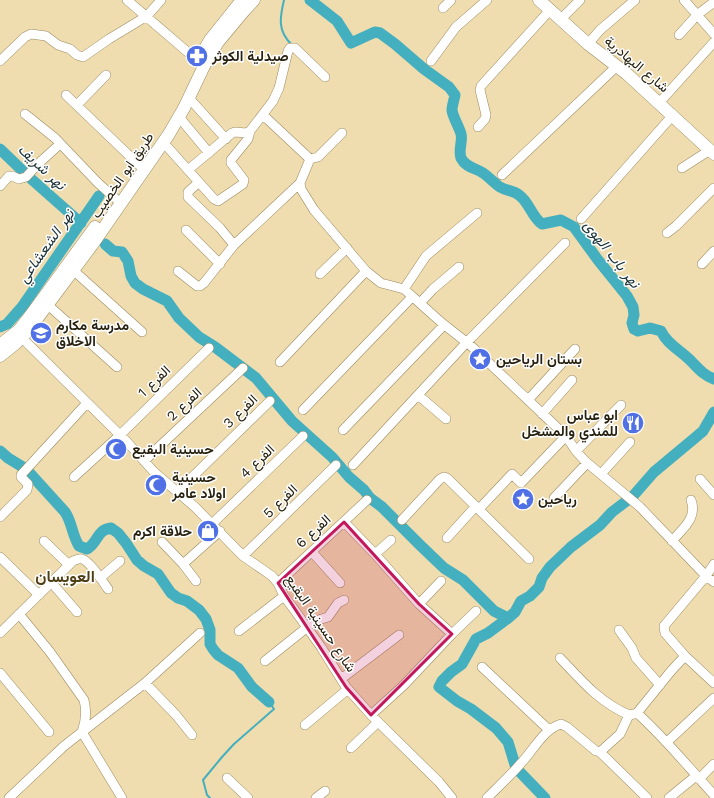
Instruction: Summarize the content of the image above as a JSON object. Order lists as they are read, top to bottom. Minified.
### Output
{"streets":{"main road":["شارع البهادرية","طريق ابو الخصيب"],"street":["الفرع 1","الفرع 2","الفرع 3","الفرع 4","الفرع 5","الفرع 6","شارع حسينية البقيع"]},"crossings":[["طريق ابو الخصيب","شارع حسينية البقيع"],["الفرع 1","شارع حسينية البقيع"],["الفرع 2","شارع حسينية البقيع"],["الفرع 3","شارع حسينية البقيع"],["الفرع 4","شارع حسينية البقيع"],["الفرع 5","شارع حسينية البقيع"],["الفرع 6","شارع حسينية البقيع"]],"districts":["العويسان"],"water":["نهر شريف","نهر الشعشاعي","نهر باب الهوى"],"places":{"pharmacy":["صيدلية الكوثر"],"school or university":["مدرسة مكارم الاخلاق"],"place":["بستان الرياحين","رياحين"],"restaurant":["ابو عباس للمندي والمشخل"],"mosque":["حسينية البقيع","حسينية اولاد عامر"],"shop":["حلاقة اكرم"]}}
